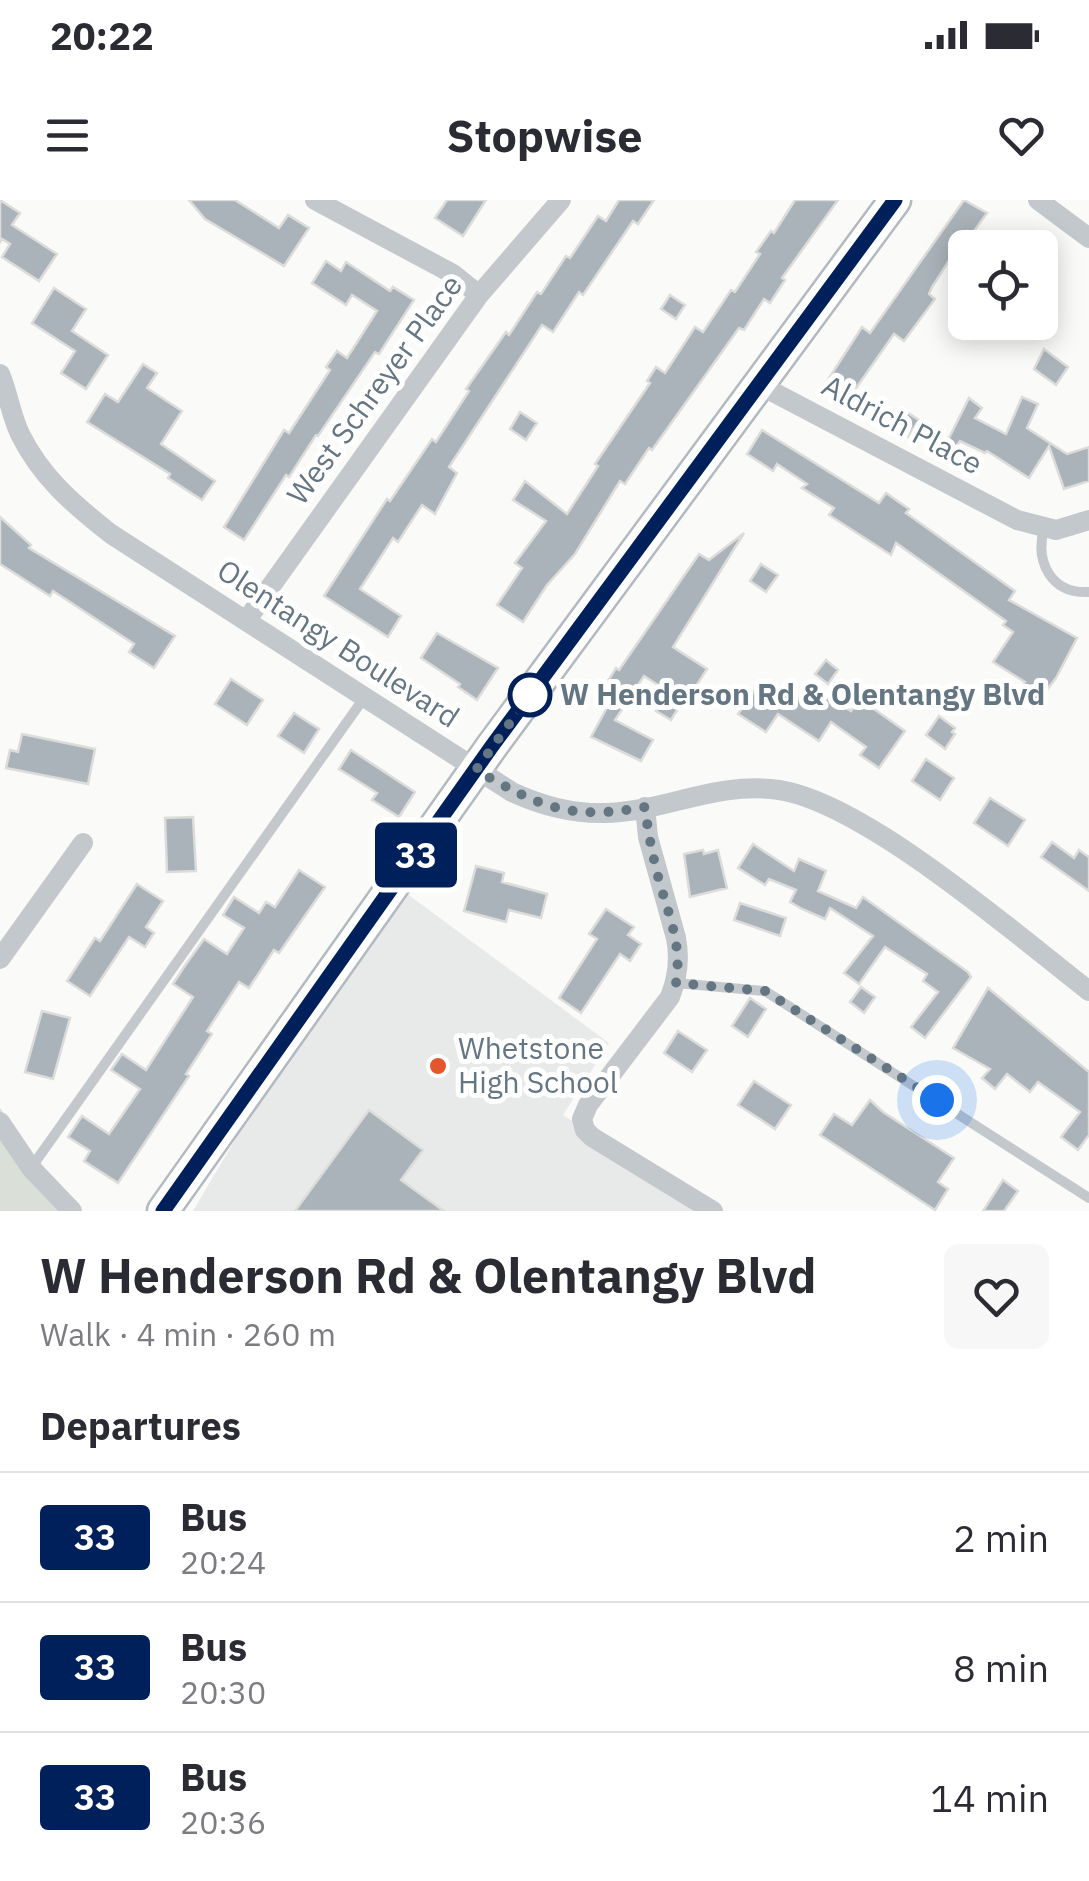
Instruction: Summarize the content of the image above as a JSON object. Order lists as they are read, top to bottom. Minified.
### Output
{"streets":{"street":["West Schreyer Place","Aldrich Place","Olentangy Boulevard"]},"crossings":[["West Schreyer Place","Olentangy Boulevard"]],"places":["W Henderson Rd & Olentangy Blvd","Whetstone High School"],"lines":["bus line 33"],"page":{"status":"20:22","header":"Stopwise","on_map":"33","heading":[["W Henderson Rd & Olentangy Blvd","Walk · 4 min · 260 m"],"Departures"],"list":[{"mark":"33","name":"Bus","note":"20:24","value":"2 min"},{"mark":"33","name":"Bus","note":"20:30","value":"8 min"},{"mark":"33","name":"Bus","note":"20:36","value":"14 min"}]}}
